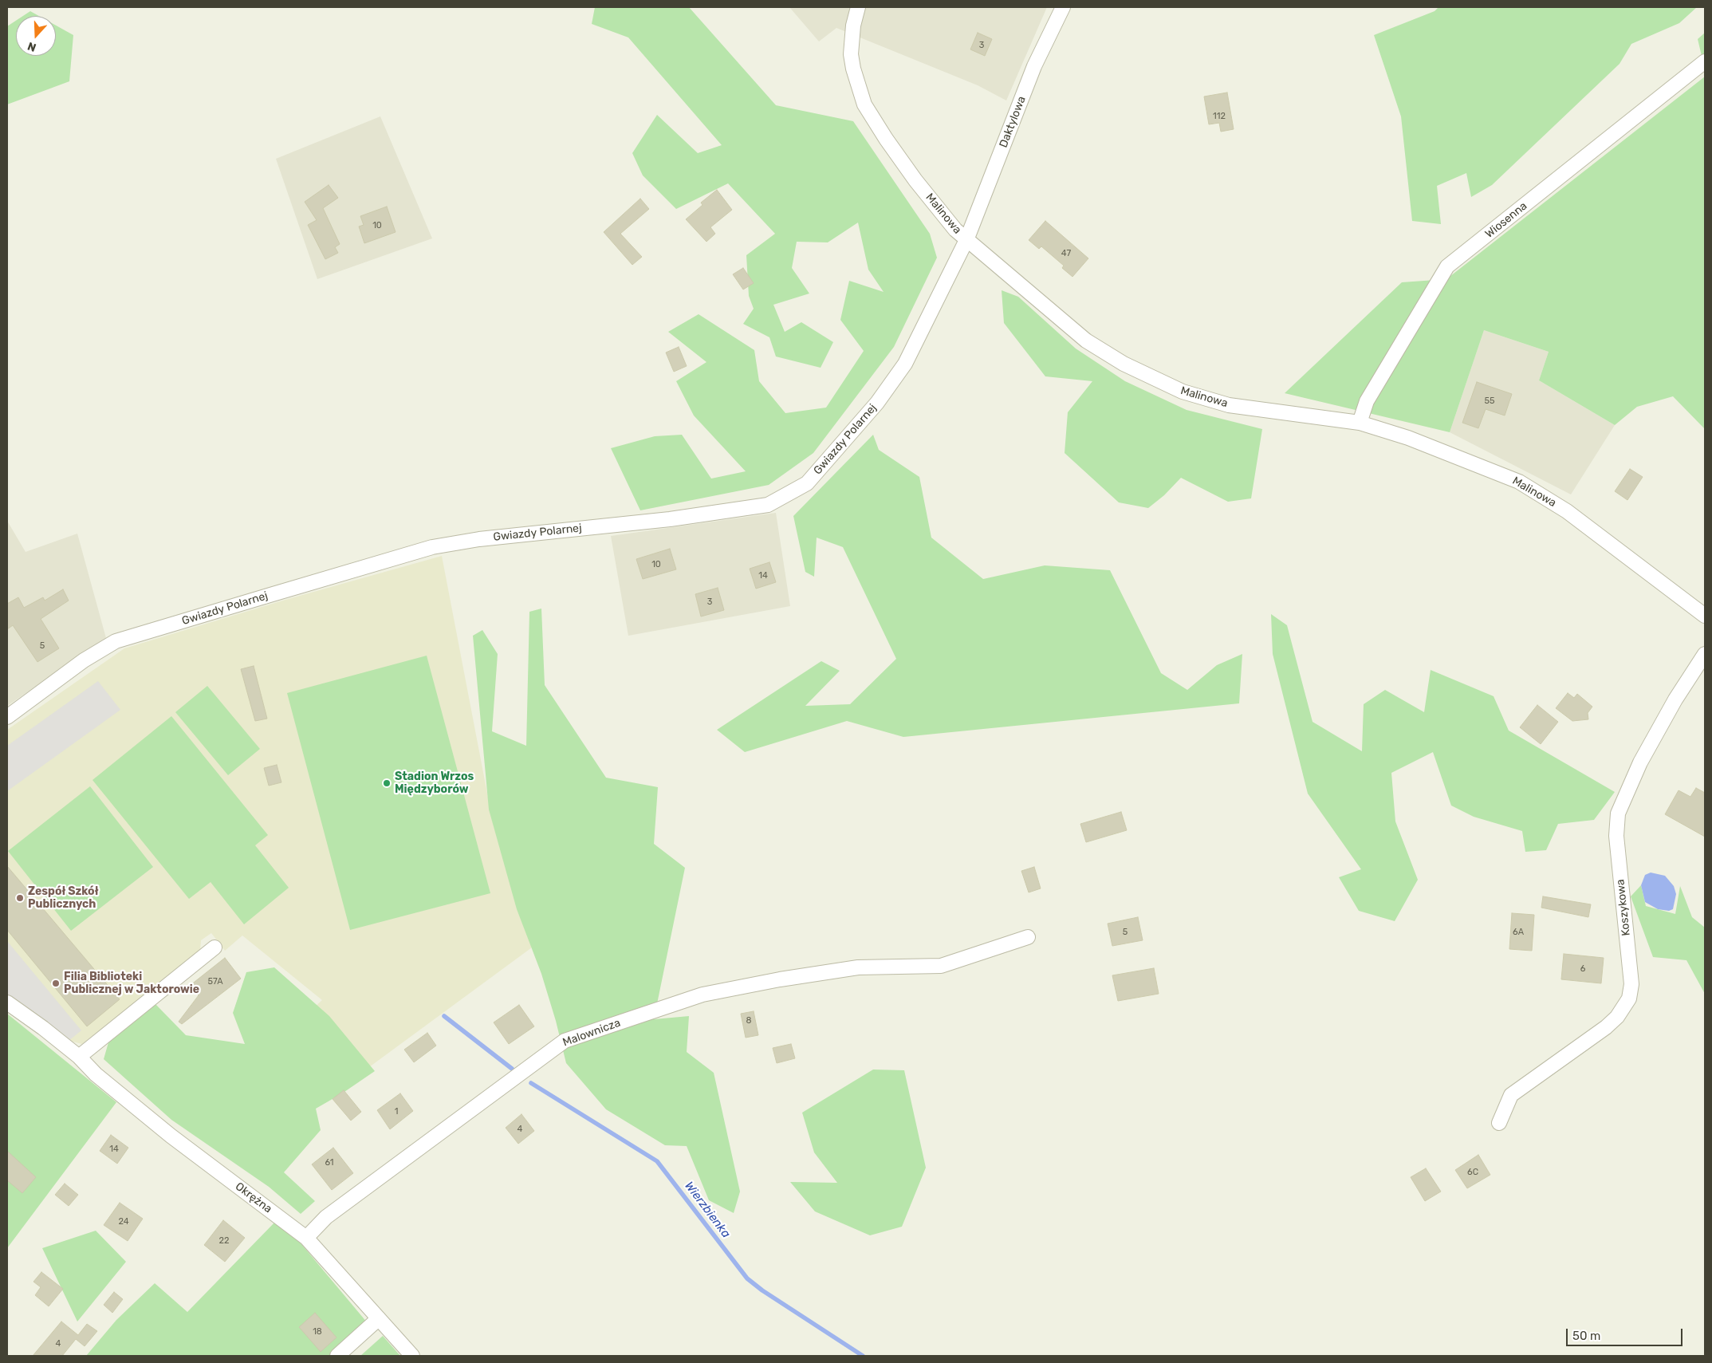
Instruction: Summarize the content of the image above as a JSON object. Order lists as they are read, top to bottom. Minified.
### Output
{"streets":{"street":["Daktylowa","Malinowa","Wiosenna","Gwiazdy Polarnej","Koszykowa","Malownicza","Okrężna"]},"crossings":[["Daktylowa","Malinowa"],["Daktylowa","Gwiazdy Polarnej"],["Malinowa","Wiosenna"],["Malinowa","Gwiazdy Polarnej"],["Malownicza","Okrężna"]],"water":["Wierzbienka"],"places":["Stadion Wrzos Międzyborów","Zespół Szkół Publicznych","Filia Biblioteki Publicznej w Jaktorowie"],"house_numbers":["3","112","10","47","55","10","14","3","5","5","6A","6","57A","8","1","4","14","61","6C","24","22","18","4"],"scale_bar":"50 m","north":"bottom"}
